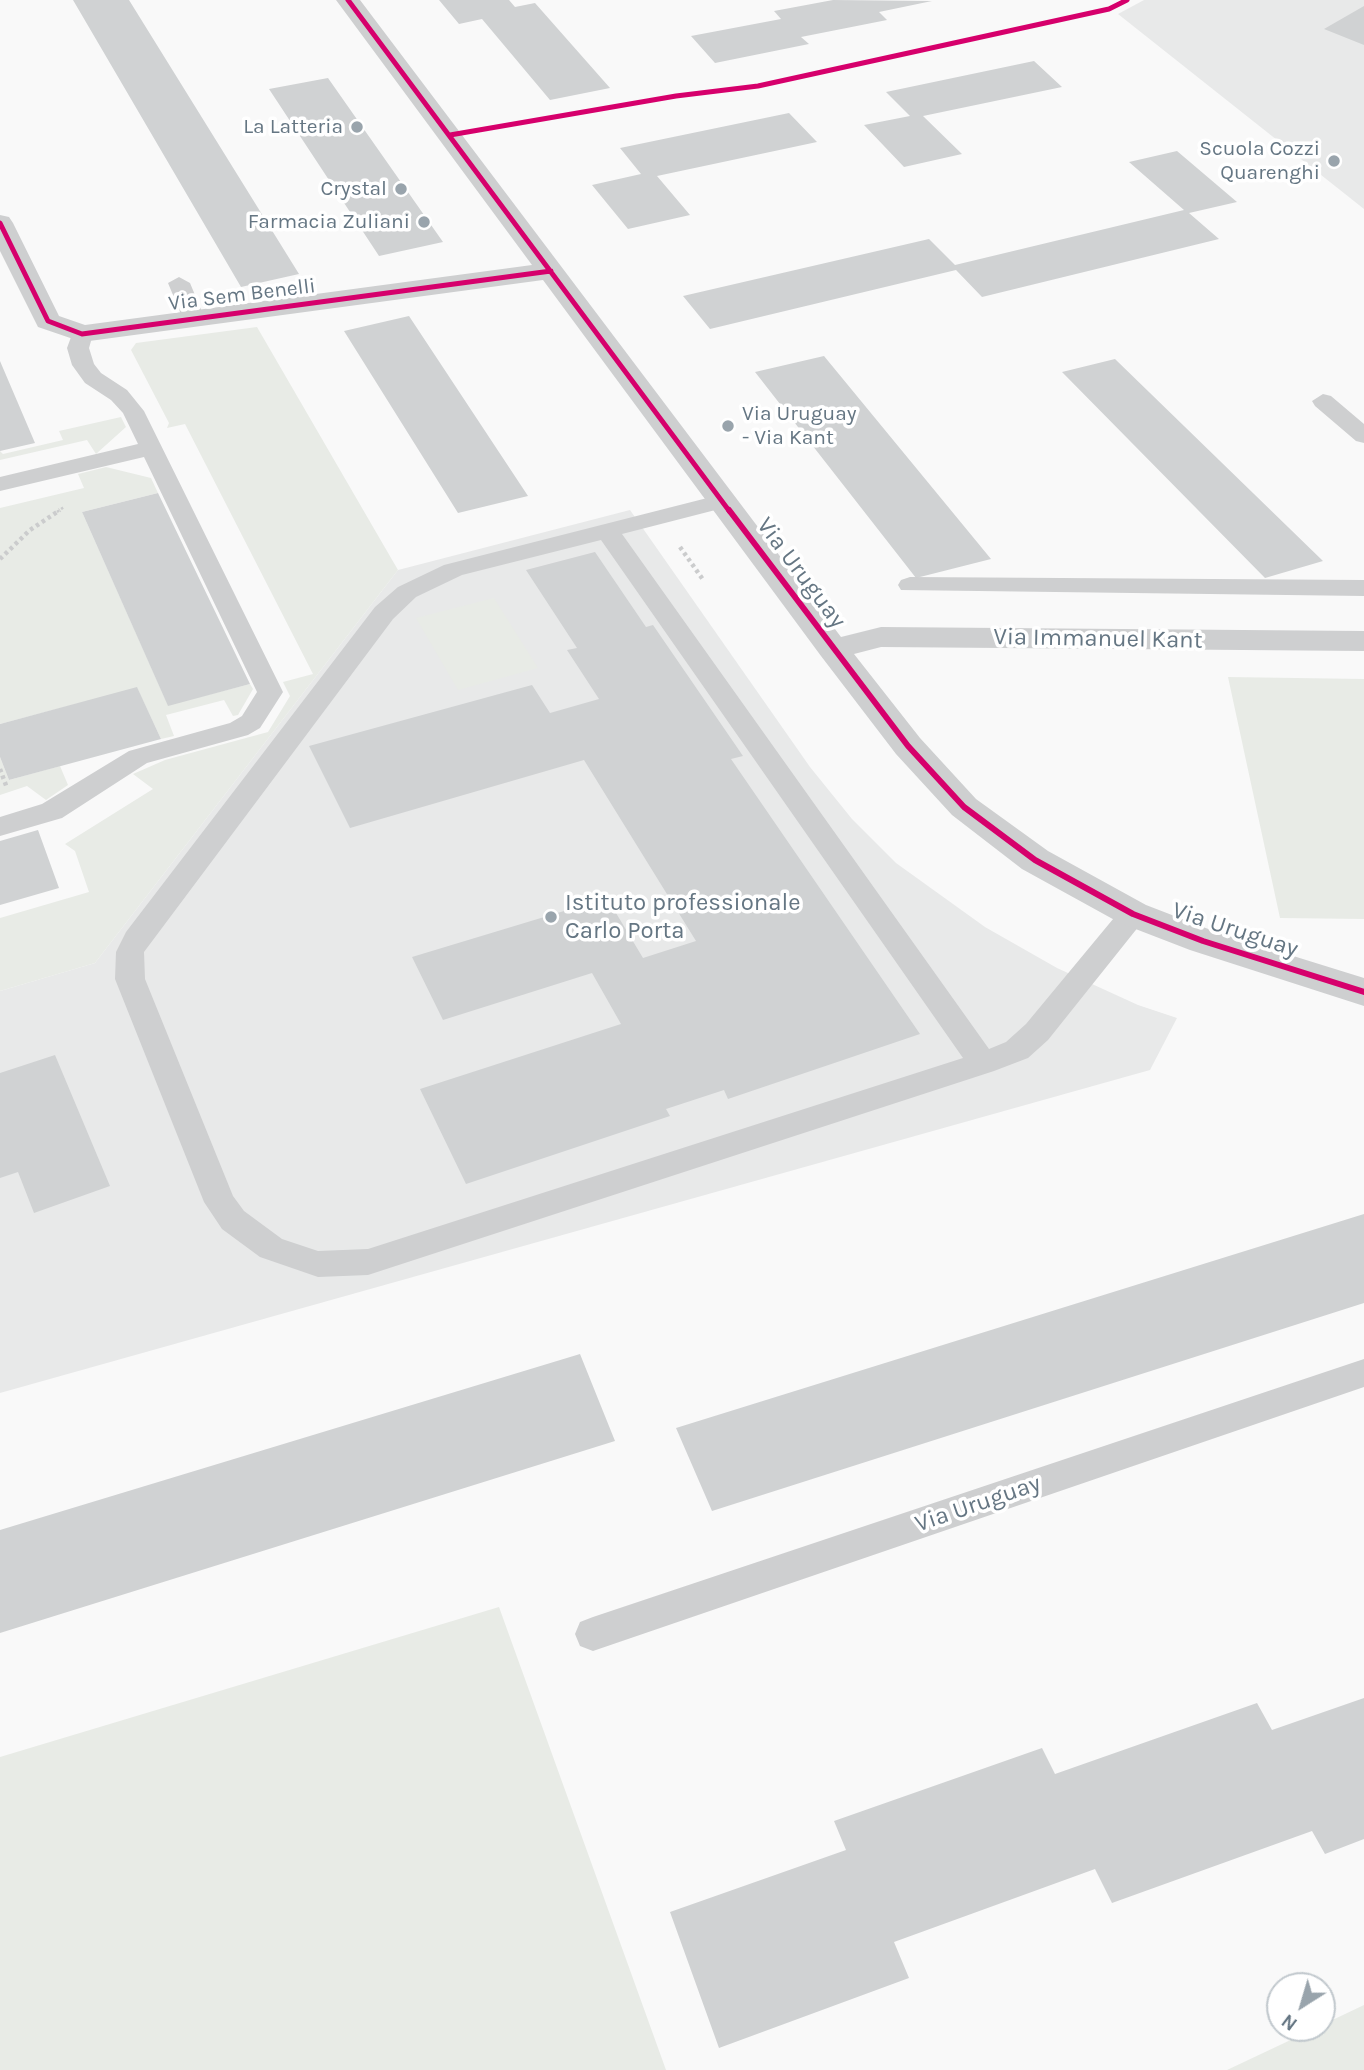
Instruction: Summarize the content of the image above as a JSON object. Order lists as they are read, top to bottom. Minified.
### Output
{"streets":{"street":["Via Sem Benelli","Via Uruguay","Via Immanuel Kant"]},"crossings":[["Via Sem Benelli","Via Uruguay"],["Via Uruguay","Via Immanuel Kant"]],"places":["La Latteria","Scuola Cozzi Quarenghi","Crystal","Farmacia Zuliani","Via Uruguay - Via Kant","Istituto professionale Carlo Porta"],"north":"bottom left"}
